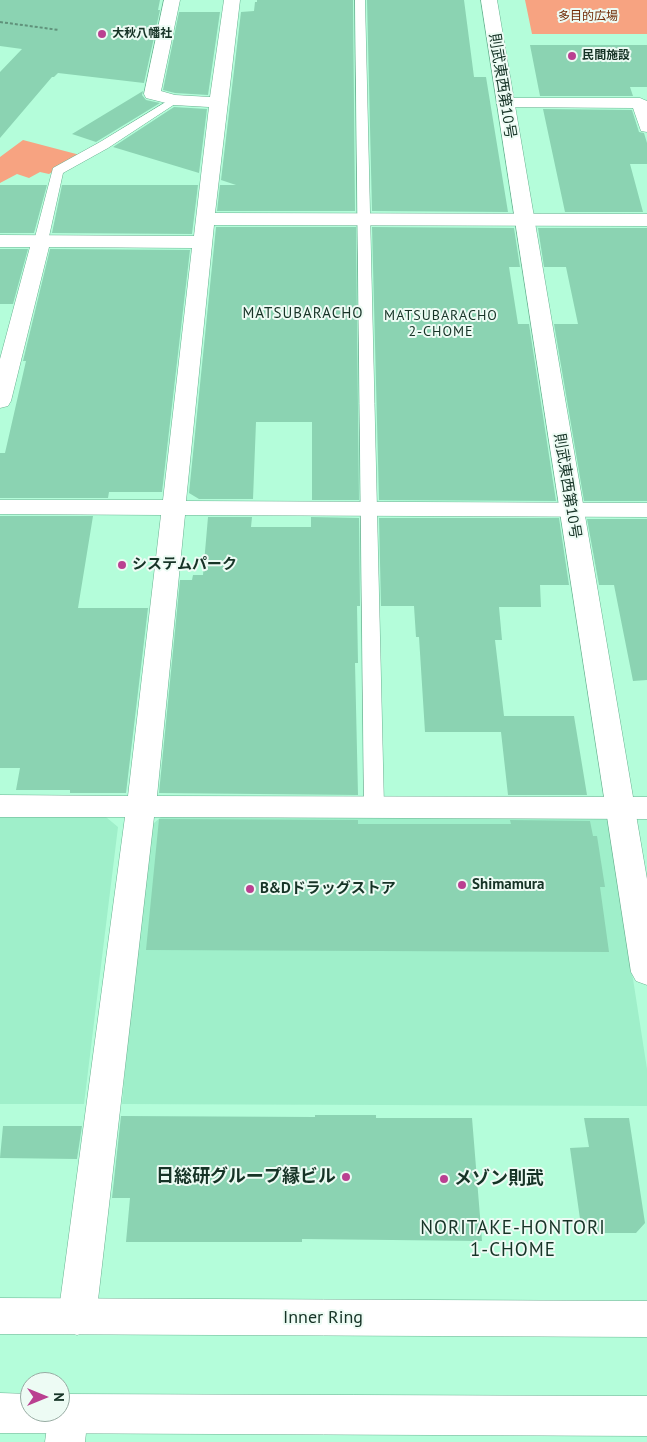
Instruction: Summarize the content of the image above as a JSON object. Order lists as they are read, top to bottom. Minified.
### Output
{"streets":{"street":["則武東西第10号","Inner Ring"]},"districts":["MATSUBARACHO","MATSUBARACHO 2-CHOME","NORITAKE-HONTORI 1-CHOME"],"parks":["多目的広場"],"places":["大秋八幡社","民間施設","システムパーク","Shimamura","B&Dドラッグストア","日総研グループ縁ビル","メゾン則武"],"north":"right"}
